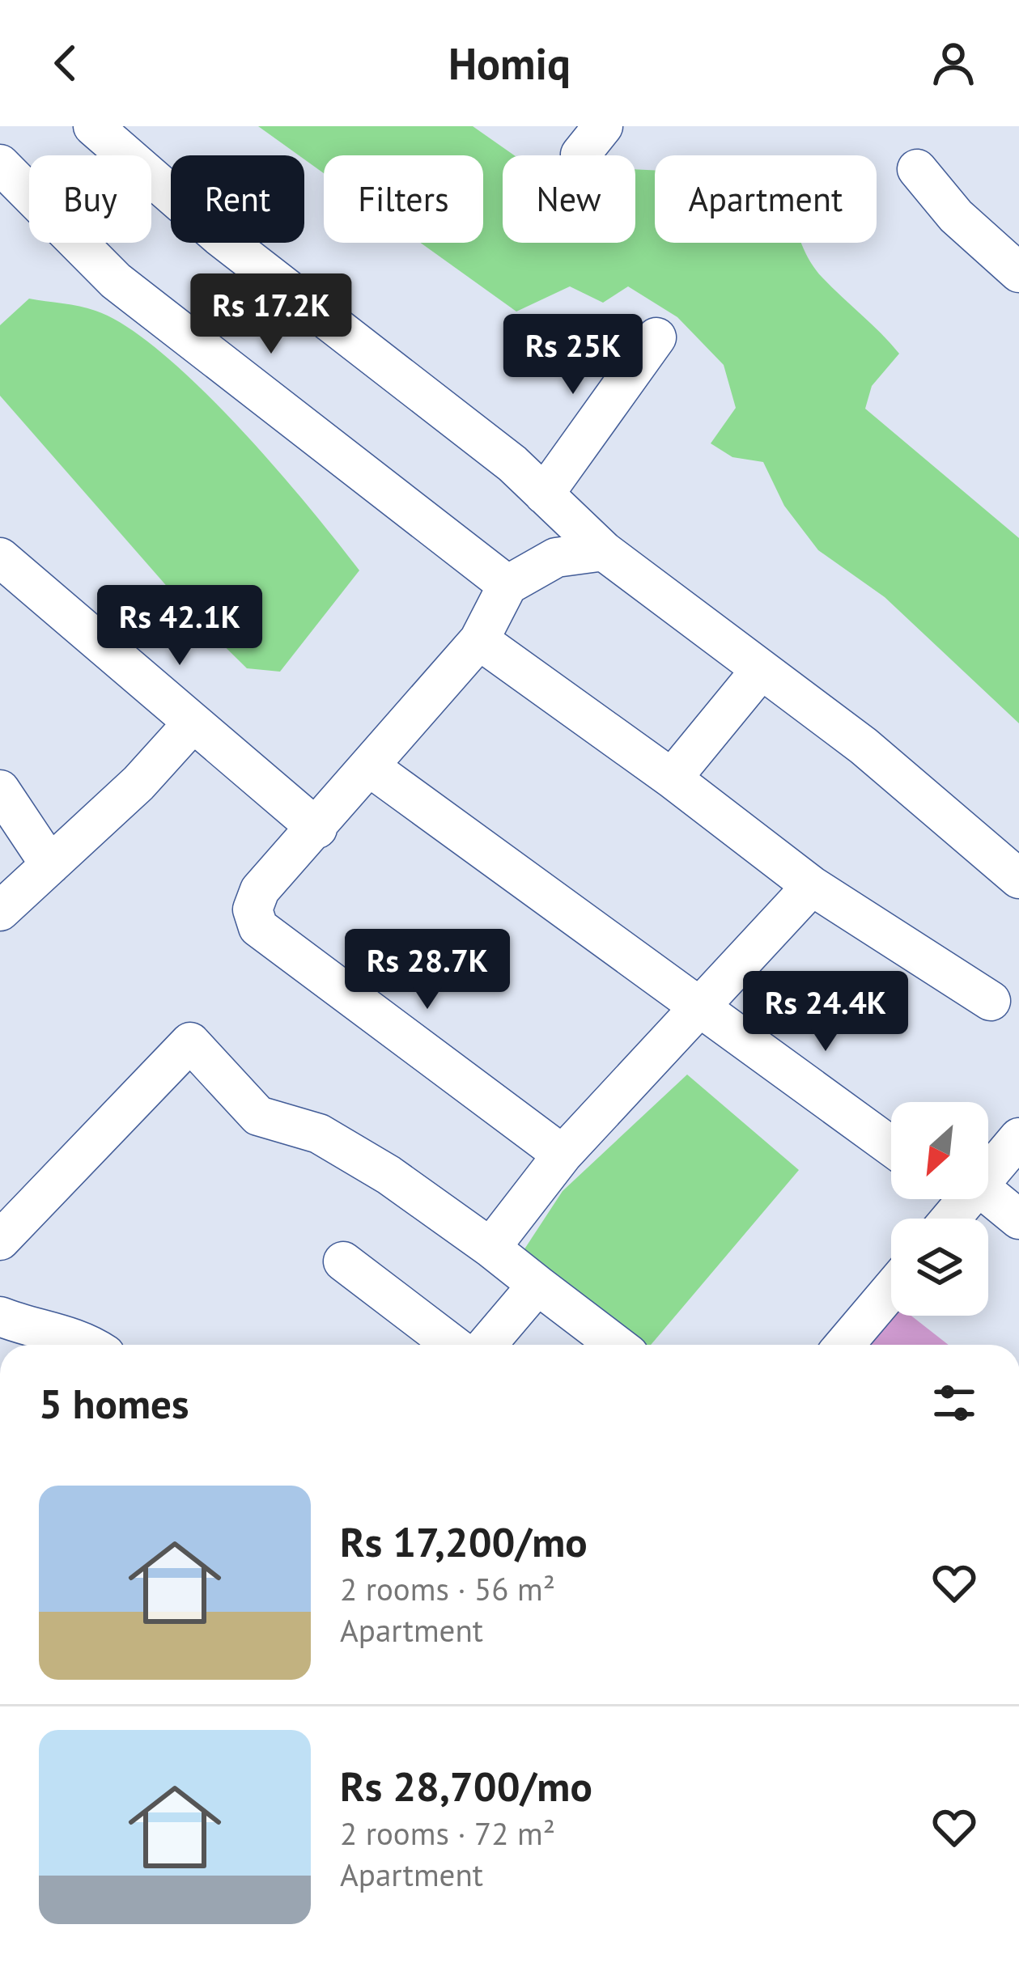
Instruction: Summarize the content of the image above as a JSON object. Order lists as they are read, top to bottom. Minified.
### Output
{"north":"bottom left","page":{"header":"Homiq","chip":["Buy","Rent","Filters","New","Apartment"],"price":["Rs 17.2K","Rs 25K","Rs 42.1K","Rs 28.7K","Rs 24.4K"],"heading":"5 homes","list":[{"name":"Rs 17,200/mo","note":"2 rooms · 56 m² · Apartment"},{"name":"Rs 28,700/mo","note":"2 rooms · 72 m² · Apartment"}]}}
